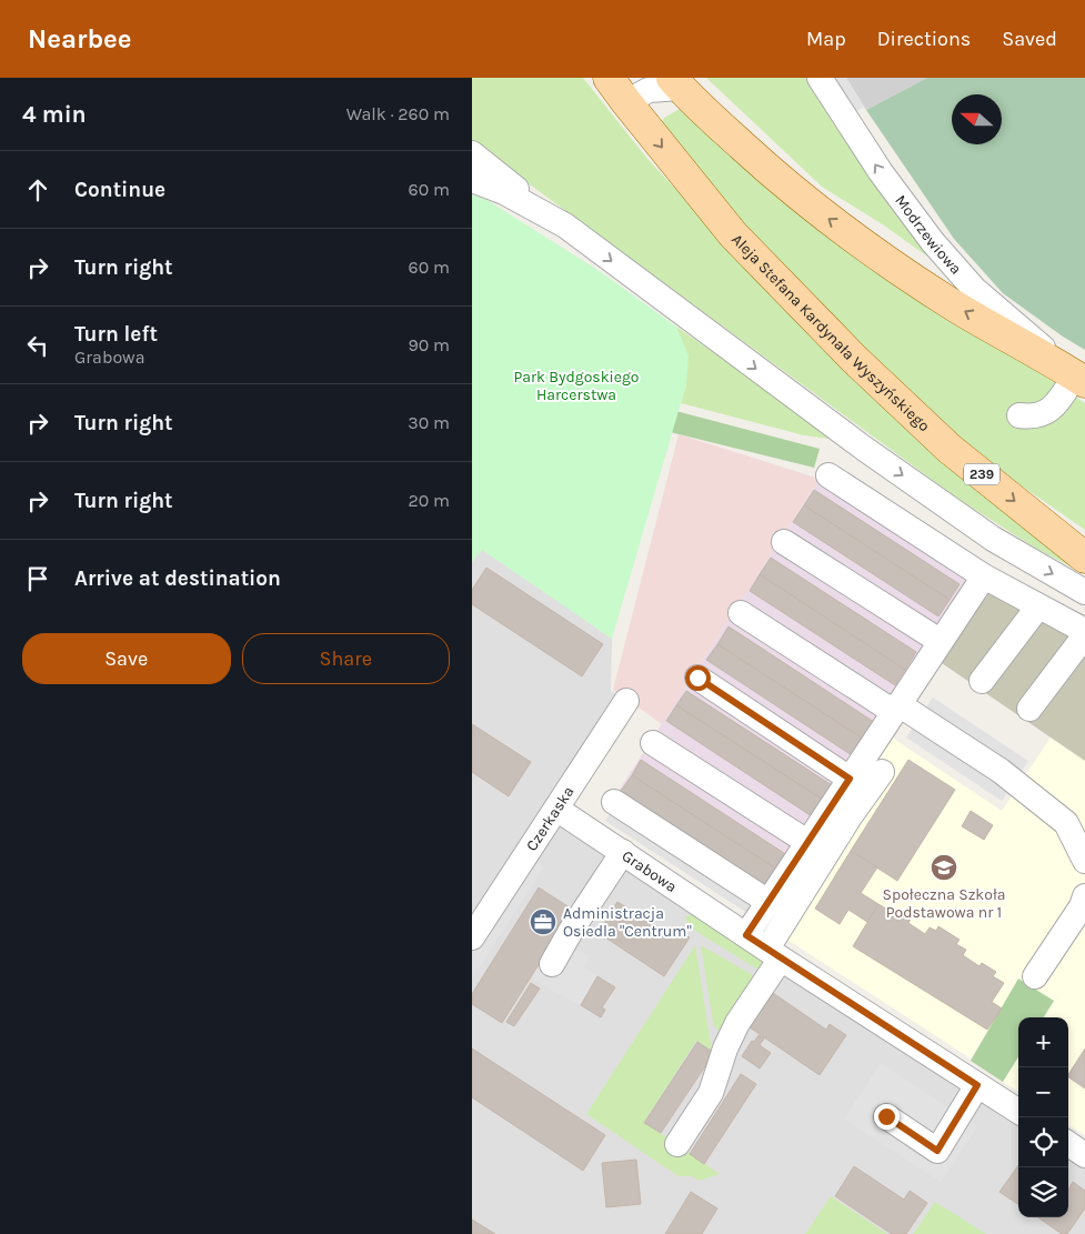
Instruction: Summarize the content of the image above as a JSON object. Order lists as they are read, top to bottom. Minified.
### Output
{"streets":{"main road":["Aleja Stefana Kardynała Wyszyńskiego","239"],"street":["Modrzewiowa","Czerkaska","Grabowa"]},"crossings":[["Czerkaska","Grabowa"]],"parks":["Park Bydgoskiego Harcerstwa"],"places":{"school or university":["Społeczna Szkoła Podstawowa nr 1"],"office":["Administracja Osiedla \"Centrum\""]},"north":"left","page":{"header":"Nearbee","nav":["Map","Directions","Saved"],"heading":["4 min","Walk · 260 m"],"list":[["Continue","60 m"],["Turn right","60 m"],["Turn left","Grabowa","90 m"],["Turn right","30 m"],["Turn right","20 m"],"Arrive at destination"],"buttons":["Save","Share"],"map_buttons":["+","−"]}}
